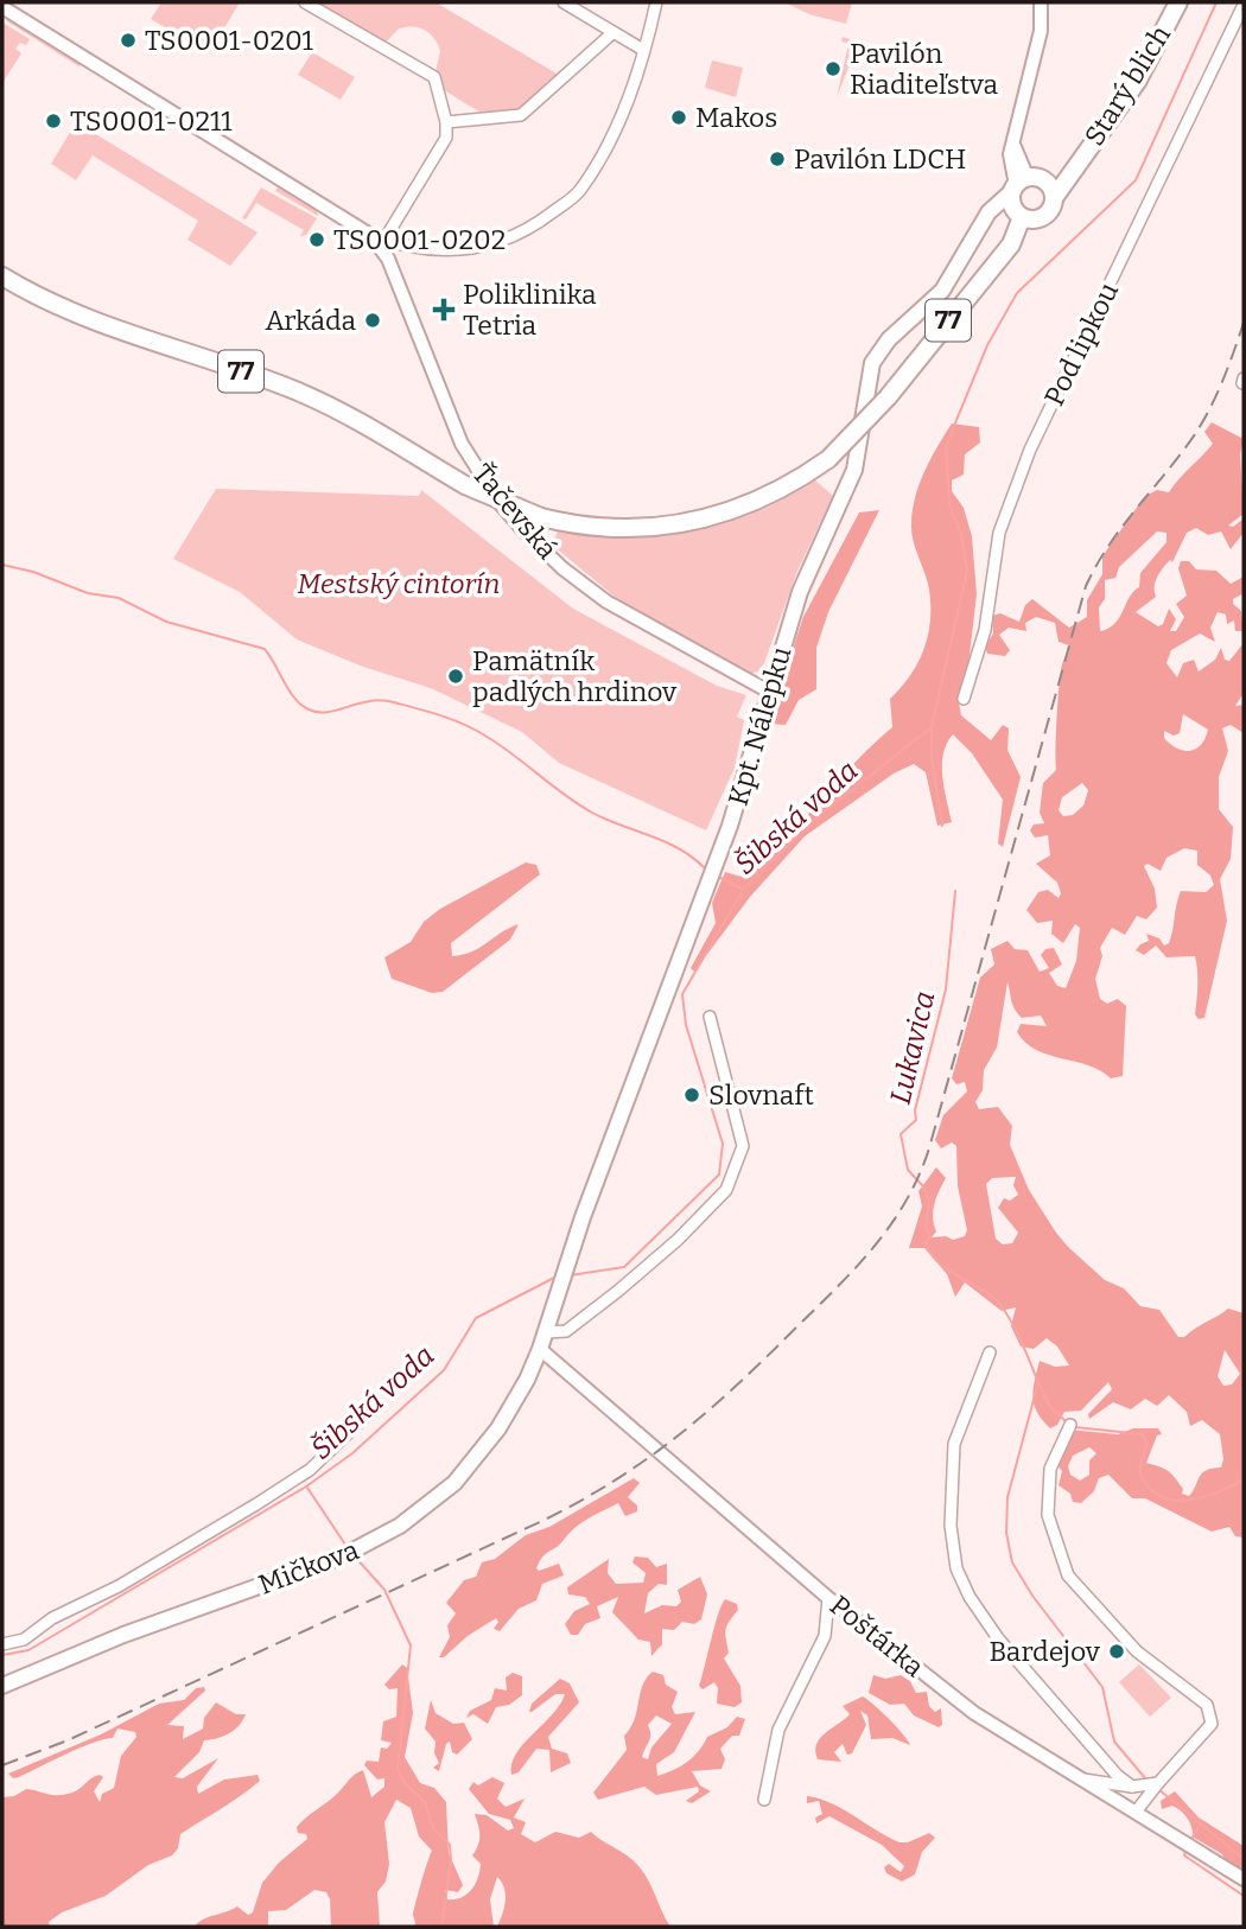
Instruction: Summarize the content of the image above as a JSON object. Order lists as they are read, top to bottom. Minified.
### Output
{"streets":{"main road":["Starý blich","77","Kpt. Nálepku","Mičkova"],"street":["Pod lipkou","Ťačevská","Poštárka"]},"crossings":[["Starý blich","77"],["Starý blich","Kpt. Nálepku"],["77","Kpt. Nálepku"],["Ťačevská","Kpt. Nálepku"],["Kpt. Nálepku","Mičkova"],["Kpt. Nálepku","Poštárka"],["Mičkova","Poštárka"]],"water":["Šibská voda","Lukavica"],"parks":["Mestský cintorín"],"places":{"other":["TS0001-0201","Pavilón Riaditeľstva","Makos","TS0001-0211","Pavilón LDCH","TS0001-0202","Arkáda","Pamätník padlých hrdinov","Slovnaft","Bardejov"],"health":["Poliklinika Tetria"]}}
